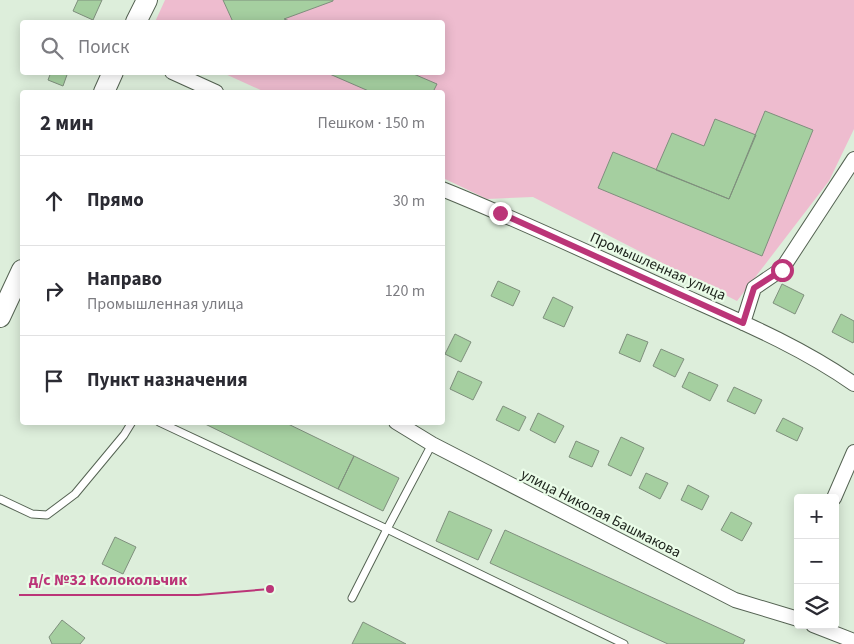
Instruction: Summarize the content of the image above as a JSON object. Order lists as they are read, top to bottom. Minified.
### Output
{"streets":{"street":["Промышленная улица","улица Николая Башмакова"]},"places":["д/с №32 Колокольчик"],"page":{"search":"Поиск","heading":["2 мин","Пешком · 150 m"],"list":[["Прямо","30 m"],["Направо","Промышленная улица","120 m"],"Пункт назначения"],"map_buttons":["+","−"]}}
